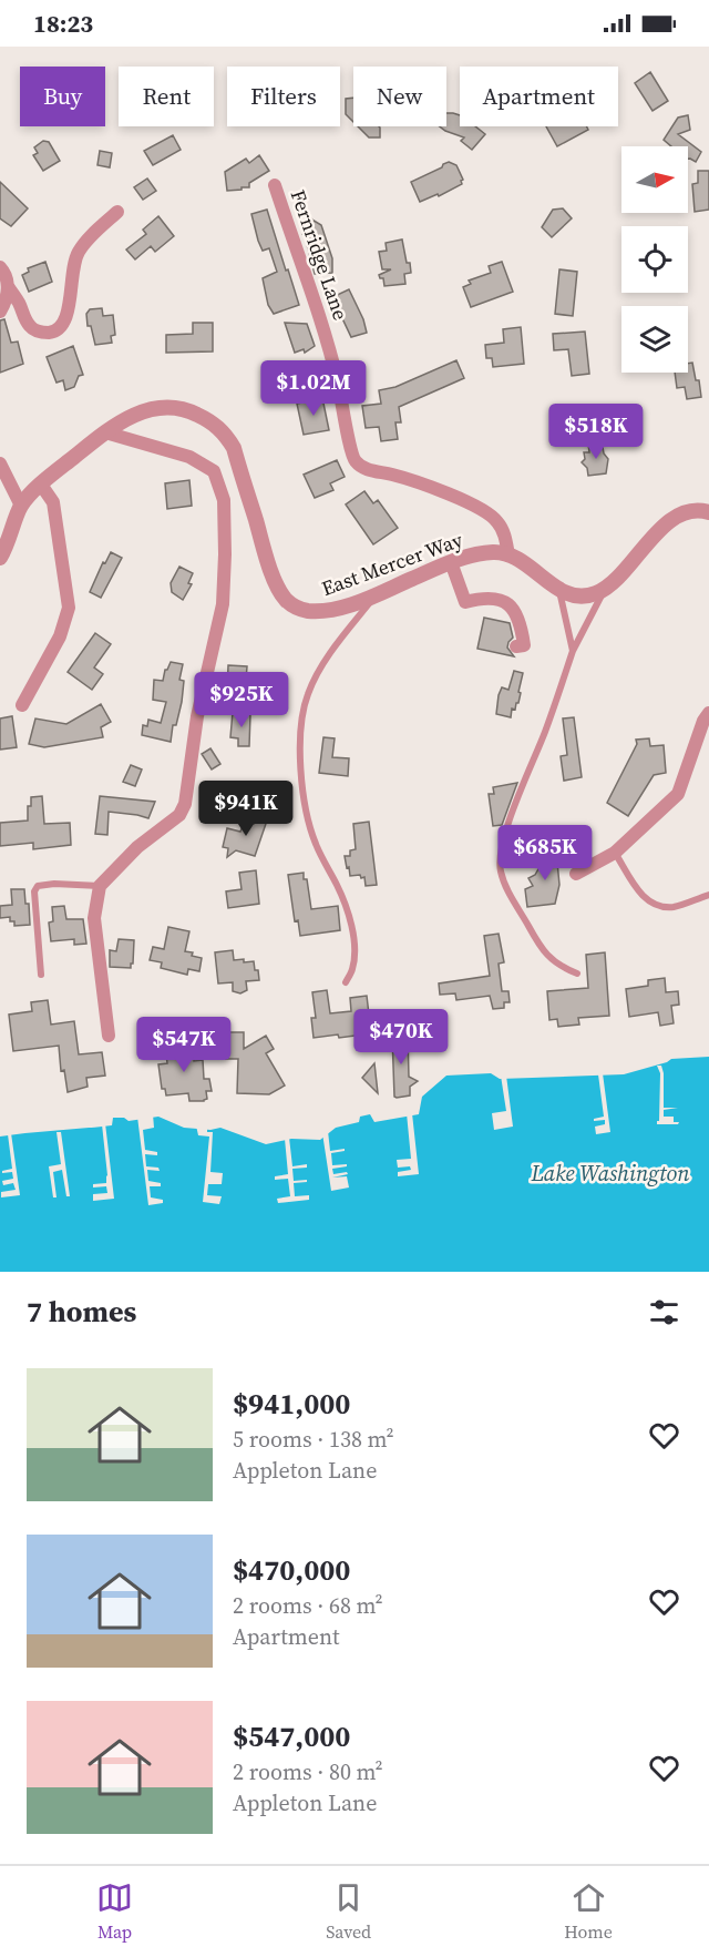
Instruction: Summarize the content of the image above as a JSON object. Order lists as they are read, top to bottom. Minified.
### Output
{"streets":{"street":["Fernridge Lane","East Mercer Way"]},"crossings":[["Fernridge Lane","East Mercer Way"]],"water":["Lake Washington"],"north":"right","page":{"status":"18:23","chip":["Buy","Rent","Filters","New","Apartment"],"price":["$1.02M","$518K","$925K","$941K","$685K","$470K","$547K"],"heading":"7 homes","list":[{"name":"$941,000","note":"5 rooms · 138 m² · Appleton Lane"},{"name":"$470,000","note":"2 rooms · 68 m² · Apartment"},{"name":"$547,000","note":"2 rooms · 80 m² · Appleton Lane"}],"tabs":["Map","Saved","Home"]}}
